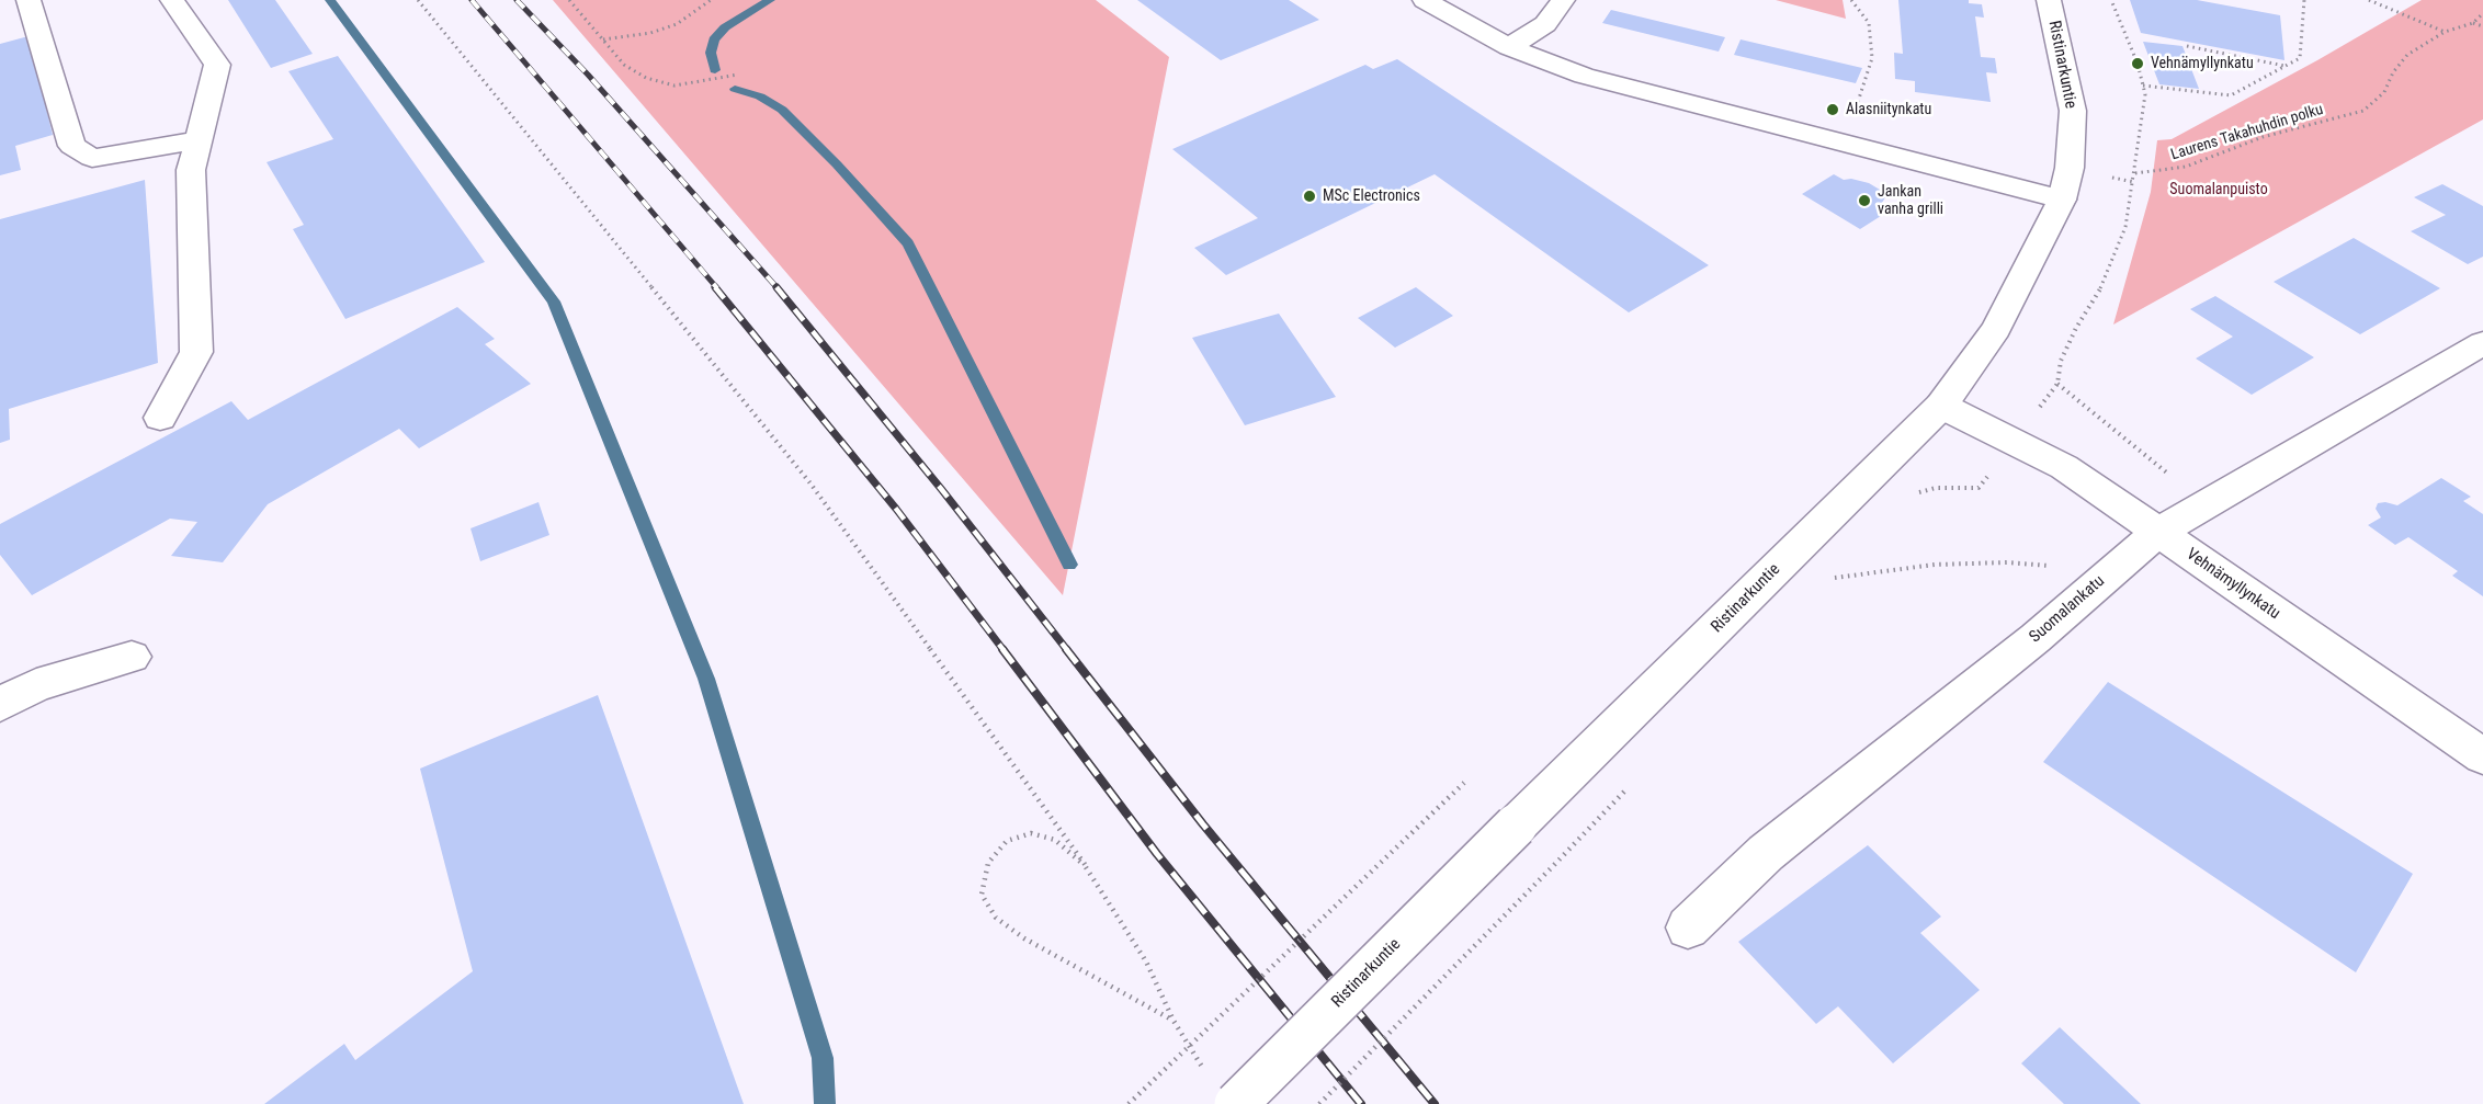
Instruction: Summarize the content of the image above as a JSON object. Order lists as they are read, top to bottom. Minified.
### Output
{"streets":{"street":["Ristinarkuntie","Vehnämyllynkatu","Suomalankatu"],"path":["Laurens Takahuhdin polku"]},"crossings":[["Ristinarkuntie","Vehnämyllynkatu"],["Vehnämyllynkatu","Suomalankatu"]],"parks":["Suomalanpuisto"],"places":["Vehnämyllynkatu","Alasniitynkatu","MSc Electronics","Jankan vanha grilli"]}
